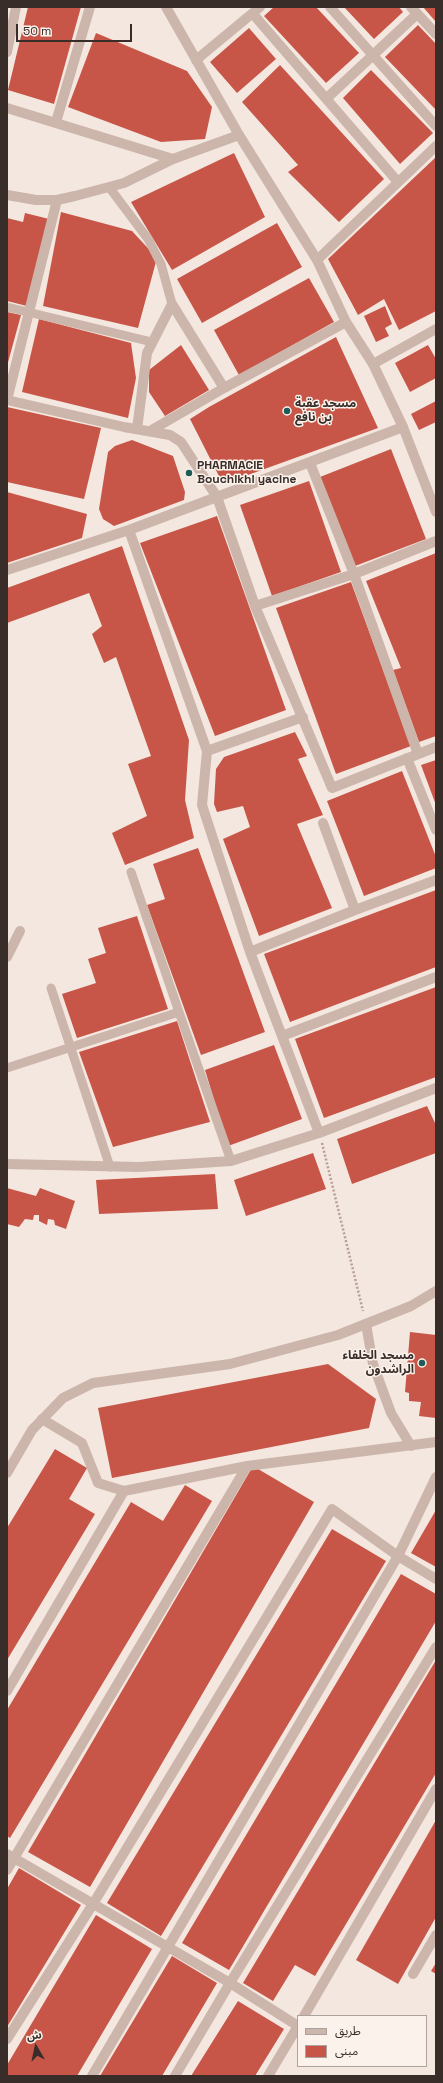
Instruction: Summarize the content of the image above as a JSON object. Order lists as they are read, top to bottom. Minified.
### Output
{"places":["مسجد عقبة بن نافع","PHARMACIE Bouchikhi yacine","مسجد الخلفاء الراشدون"],"legend":["طريق","مبنى"],"scale_bar":"50 m","north":"top"}
